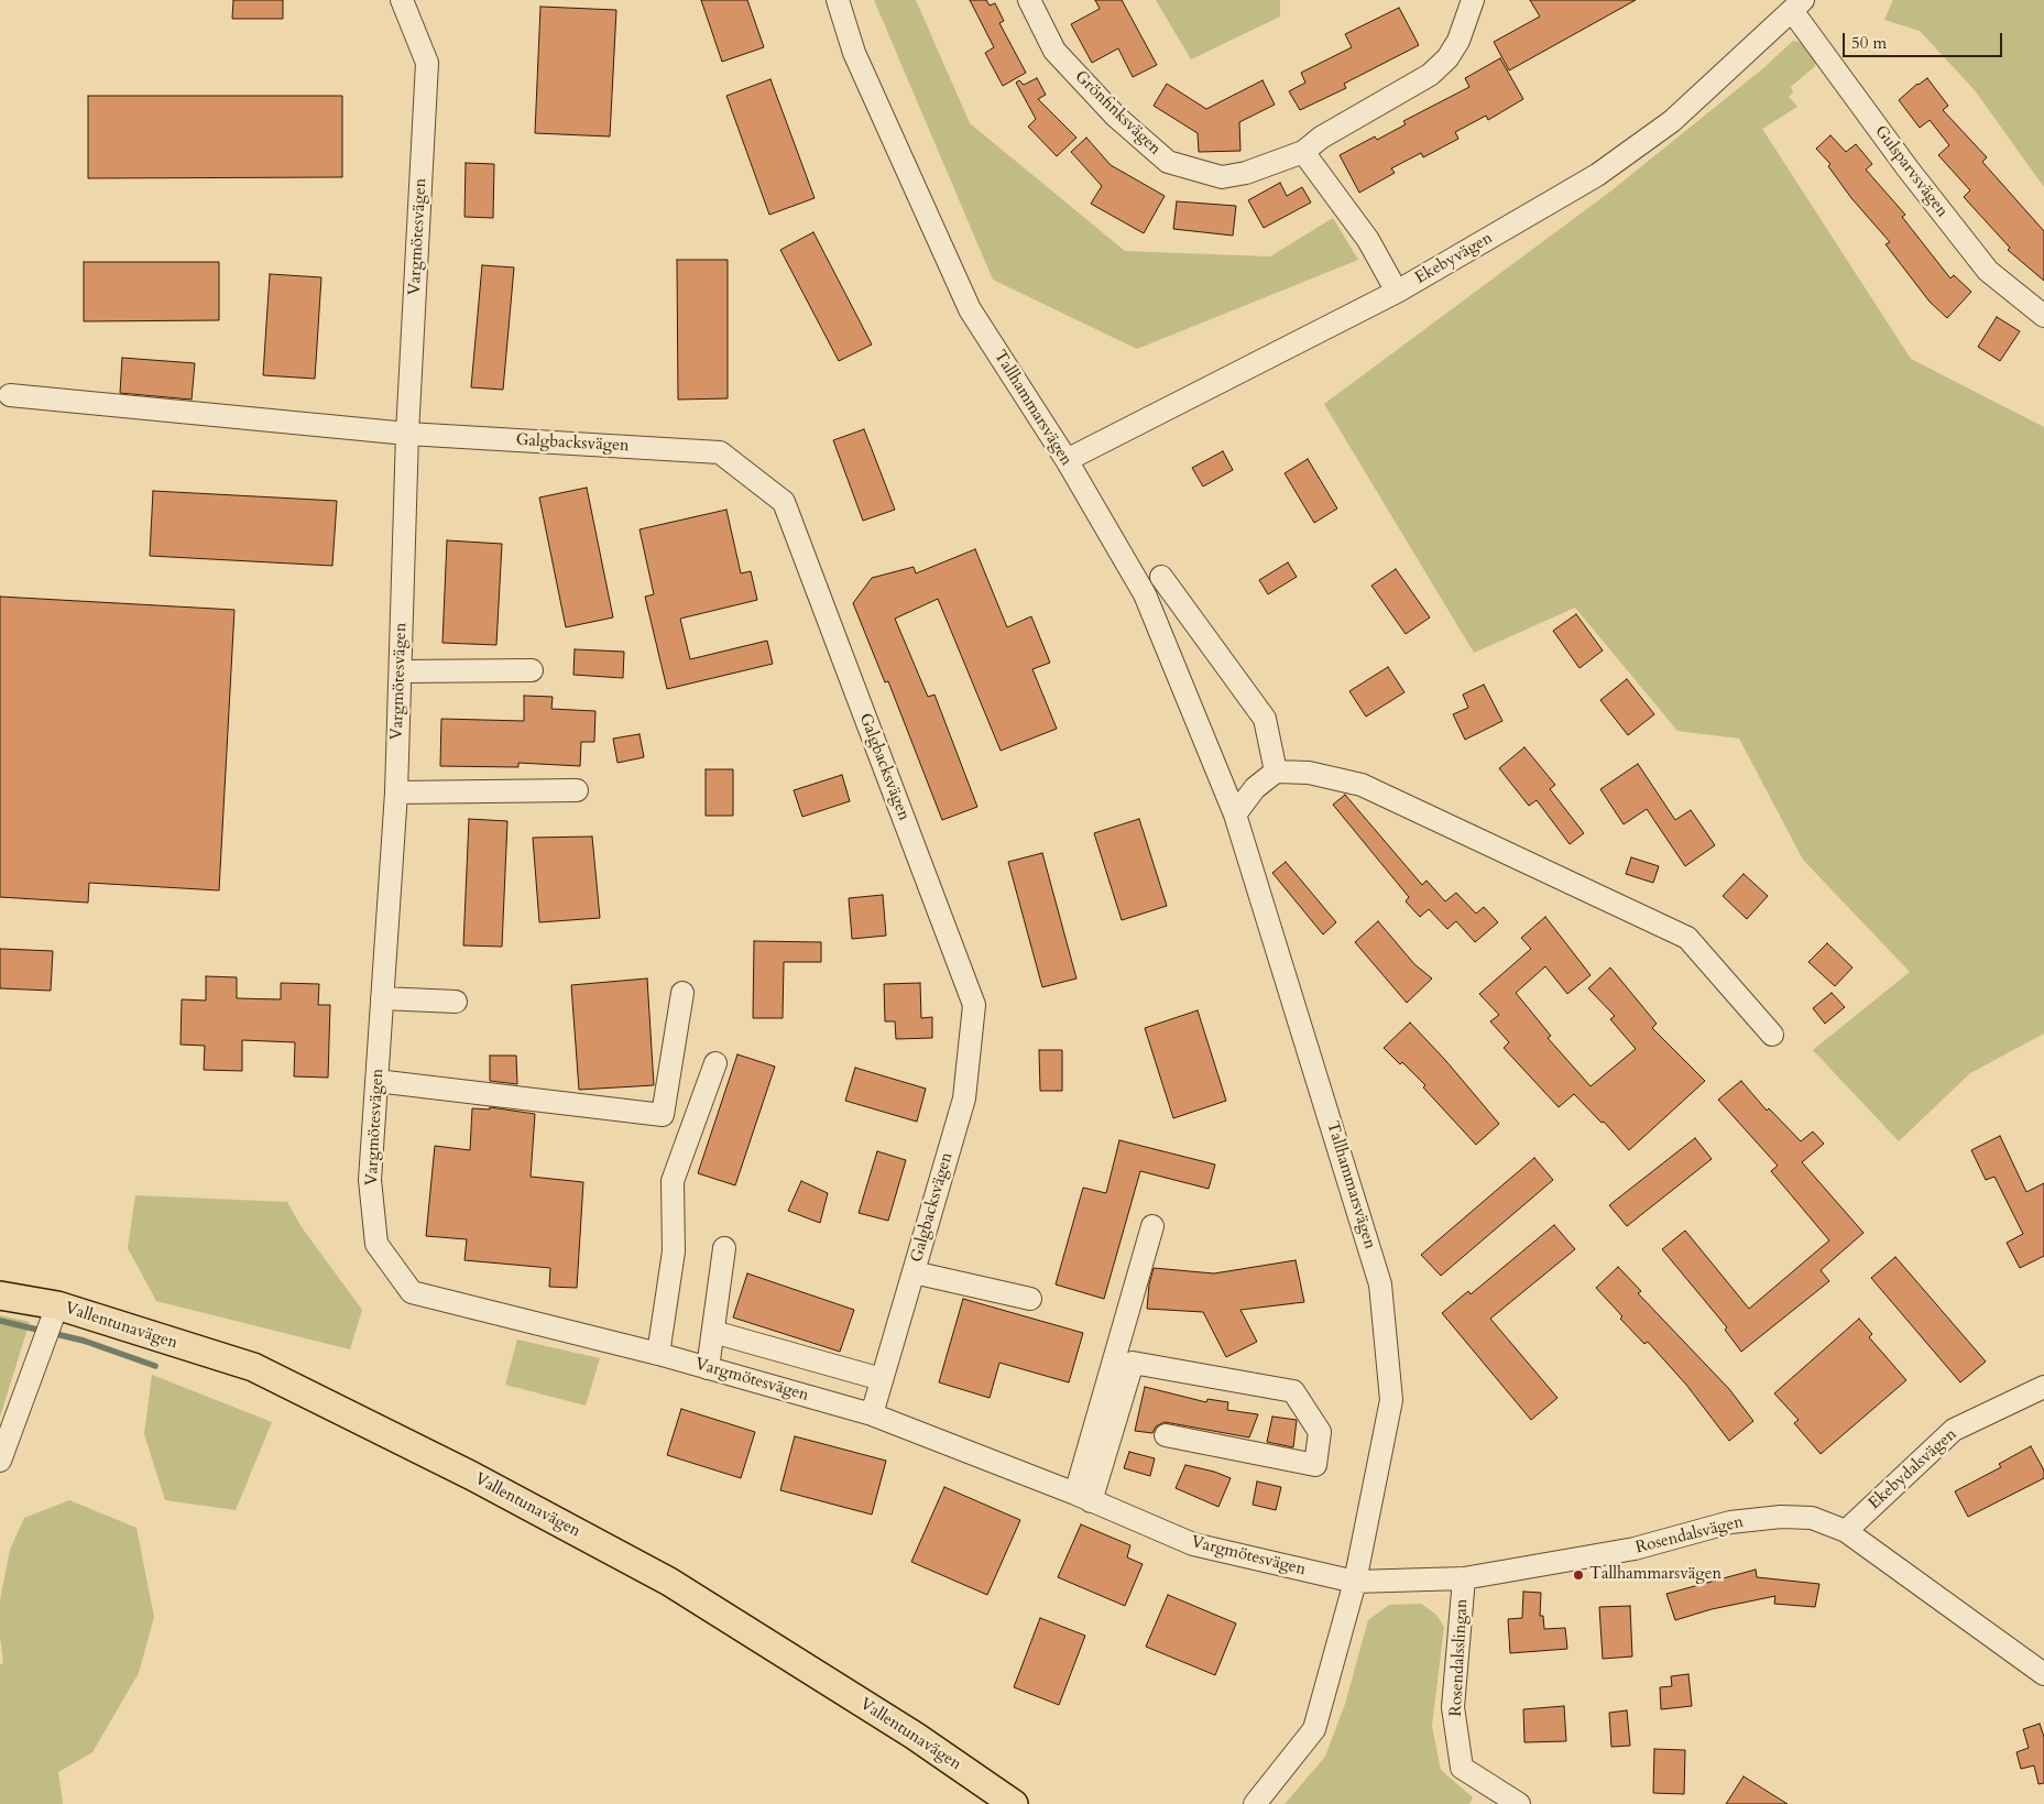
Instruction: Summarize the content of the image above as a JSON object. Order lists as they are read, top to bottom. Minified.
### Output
{"streets":{"main road":["Vallentunavägen"],"street":["Grönfinksvägen","Gulsparvsvägen","Vargmötesvägen","Ekebyvägen","Tallhammarsvägen","Galgbacksvägen","Ekebydalsvägen","Rosendalsvägen","Rosendalsslingan"]},"crossings":[["Gulsparvsvägen","Ekebyvägen"],["Vargmötesvägen","Tallhammarsvägen"],["Vargmötesvägen","Galgbacksvägen"],["Vargmötesvägen","Rosendalsvägen"],["Ekebyvägen","Tallhammarsvägen"],["Tallhammarsvägen","Rosendalsvägen"],["Ekebydalsvägen","Rosendalsvägen"],["Rosendalsvägen","Rosendalsslingan"]],"places":["Tallhammarsvägen"],"scale_bar":"50 m"}
